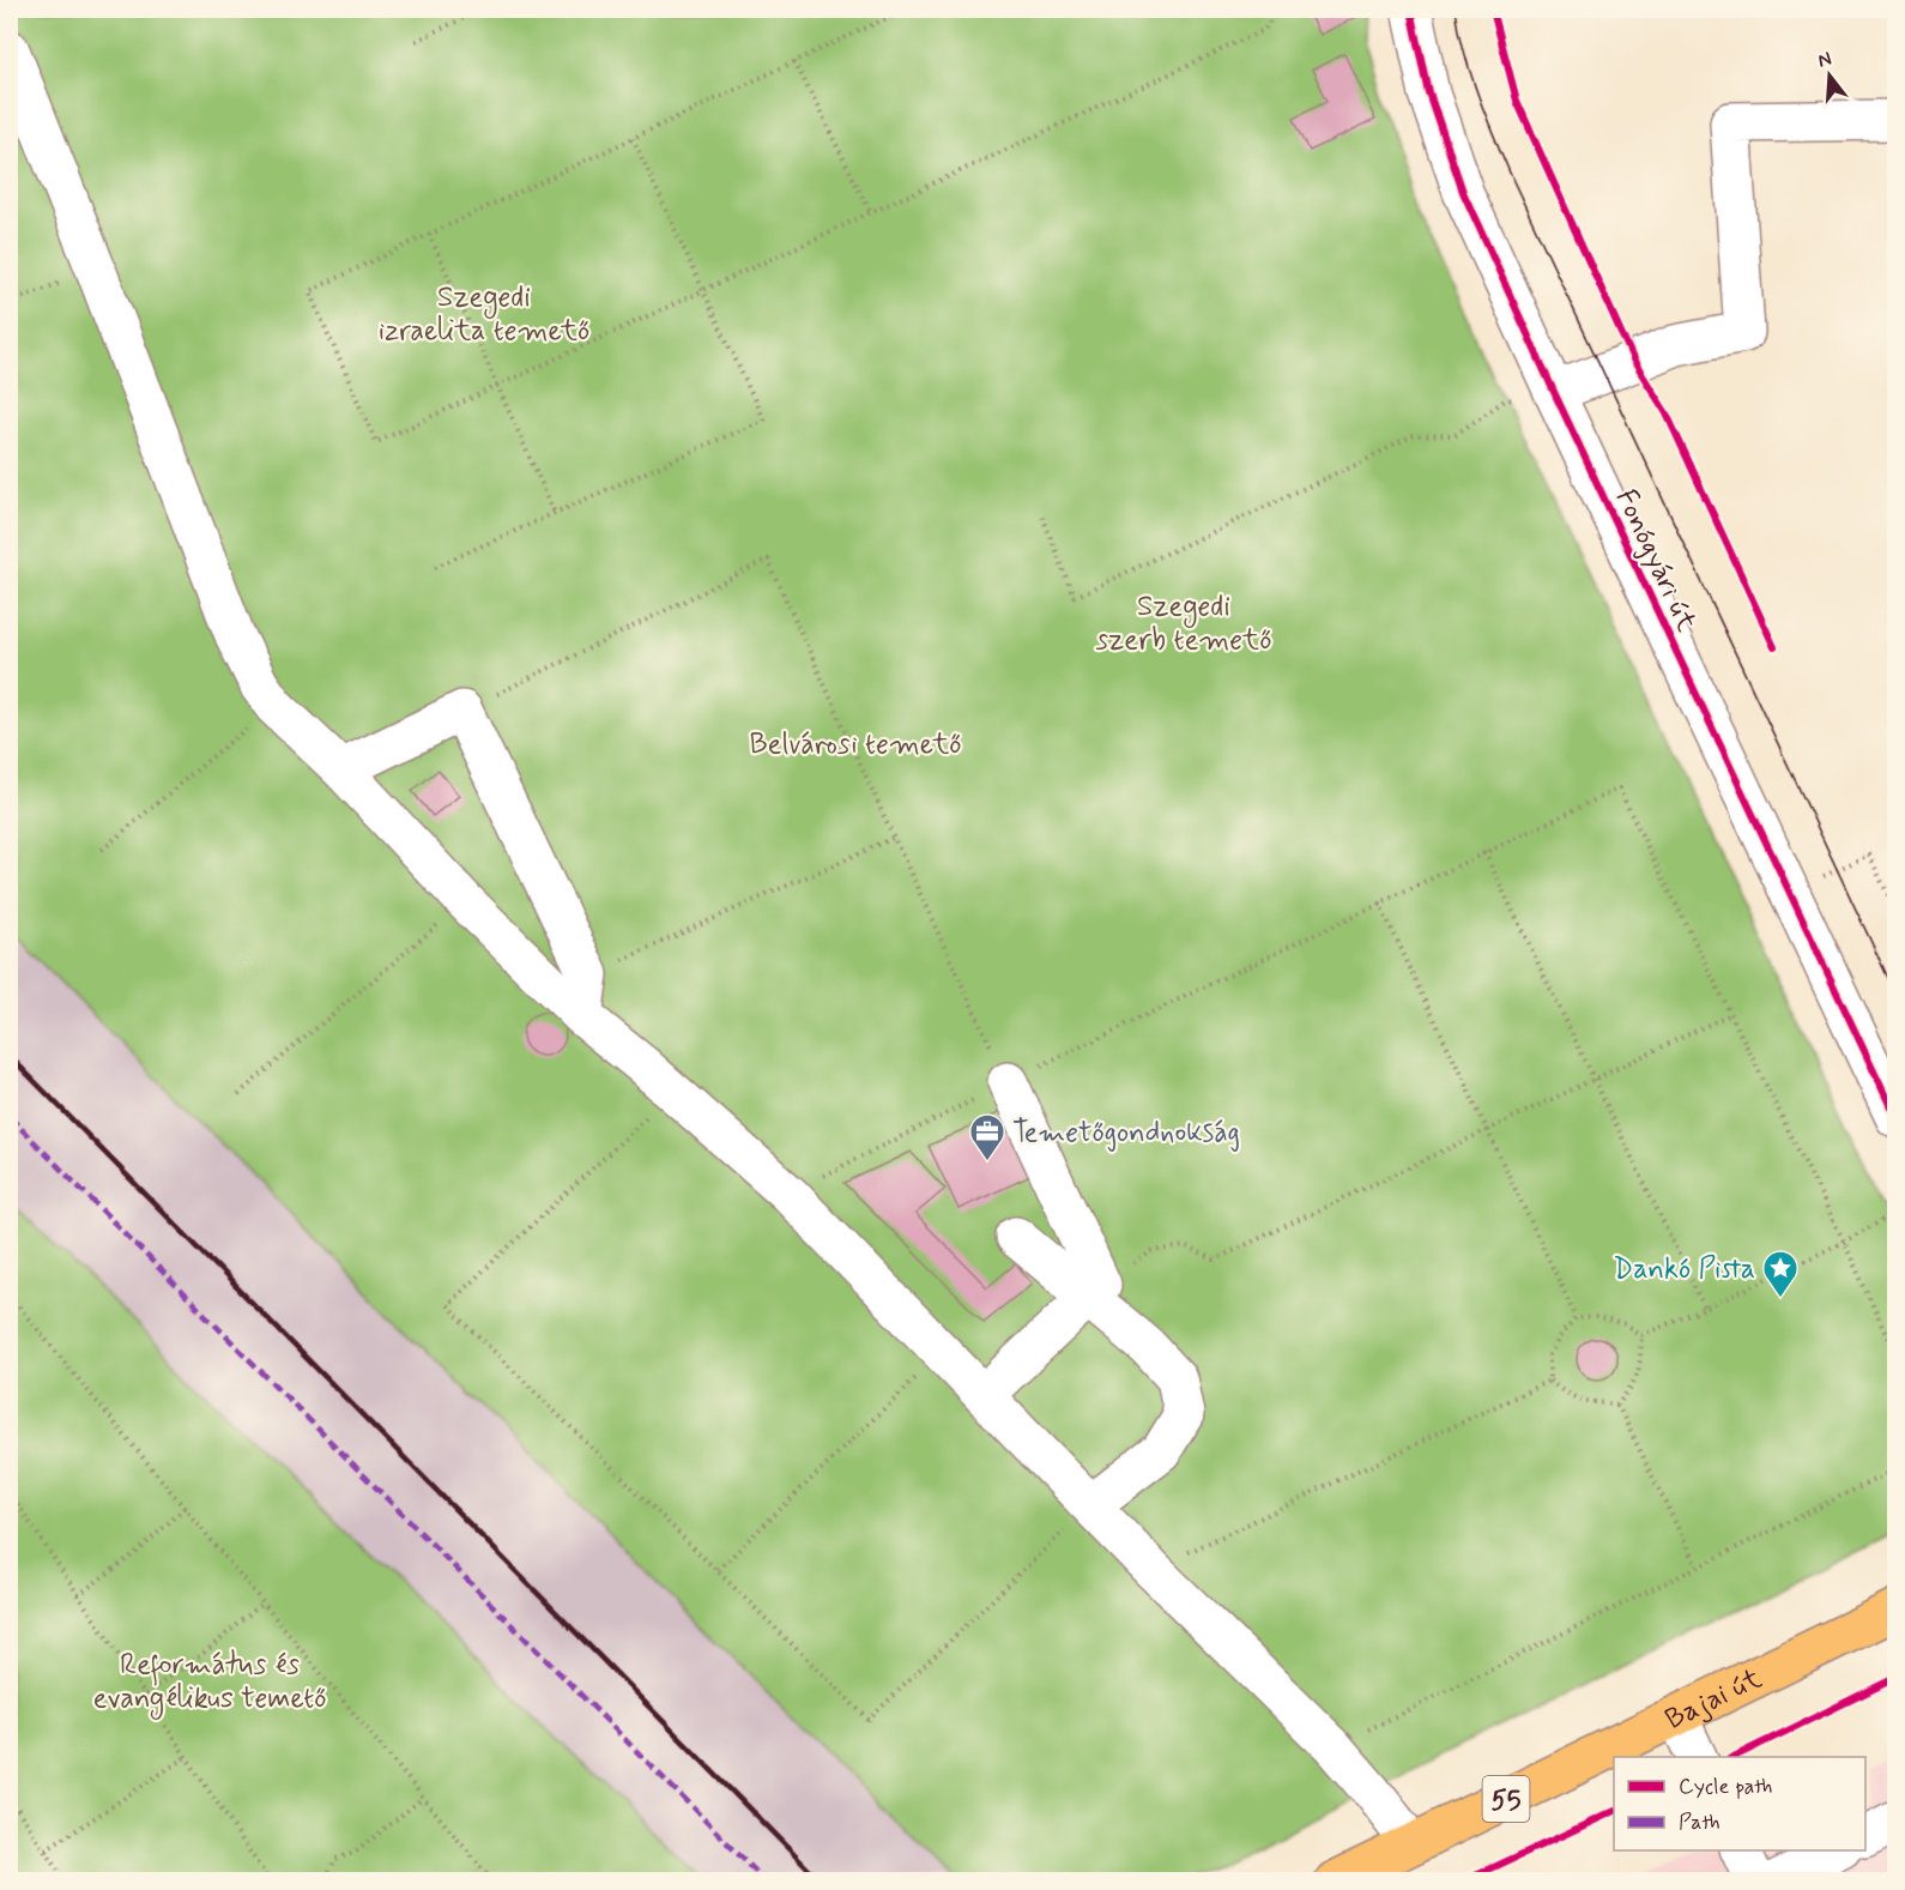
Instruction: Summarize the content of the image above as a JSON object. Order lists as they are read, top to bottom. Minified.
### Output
{"streets":{"main road":["Bajai út","55"],"street":["Fonógyári út"]},"parks":["Szegedi izraelita temető","Szegedi szerb temető","Belvárosi temető","Református és evangélikus temető"],"places":{"office":["Temetőgondnokság"],"place":["Dankó Pista"]},"legend":["Cycle path","Path"],"north":"top"}
